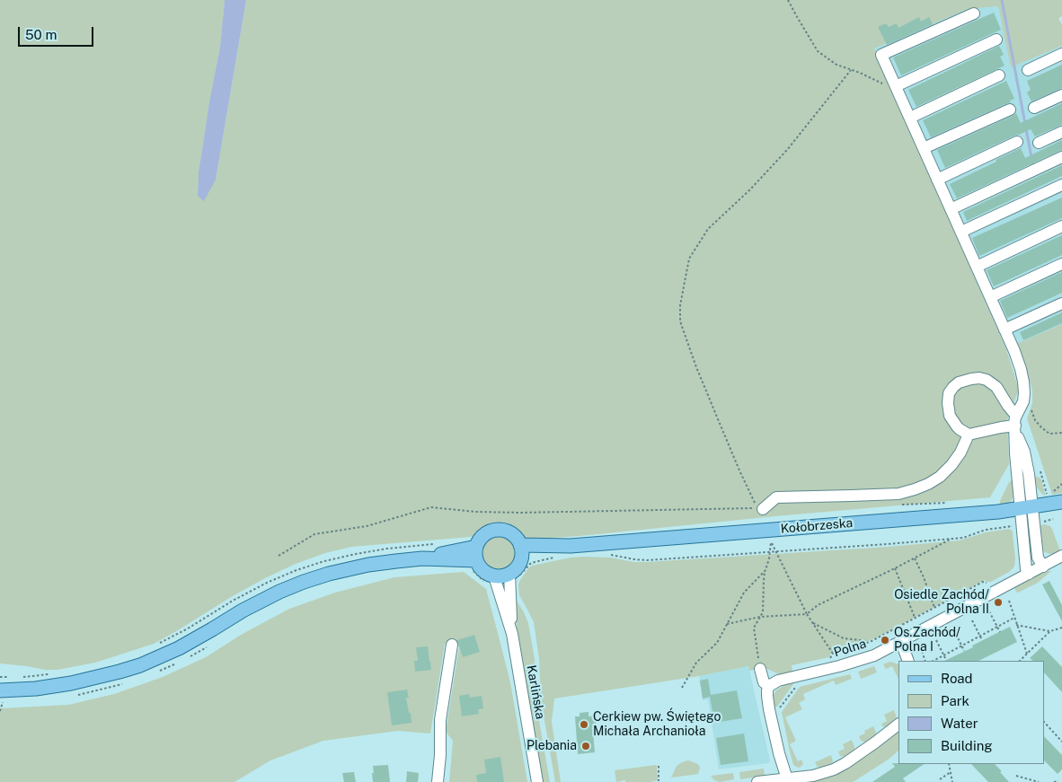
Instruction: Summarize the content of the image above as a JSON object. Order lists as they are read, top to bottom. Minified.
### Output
{"streets":{"main road":["Kołobrzeska"],"street":["Polna","Karlińska"]},"crossings":[["Kołobrzeska","Karlińska"]],"places":["Osiedle Zachód/ Polna II","Os.Zachód/ Polna I","Cerkiew pw. Świętego Michała Archanioła","Plebania"],"legend":["Road","Park","Water","Building"],"scale_bar":"50 m"}
